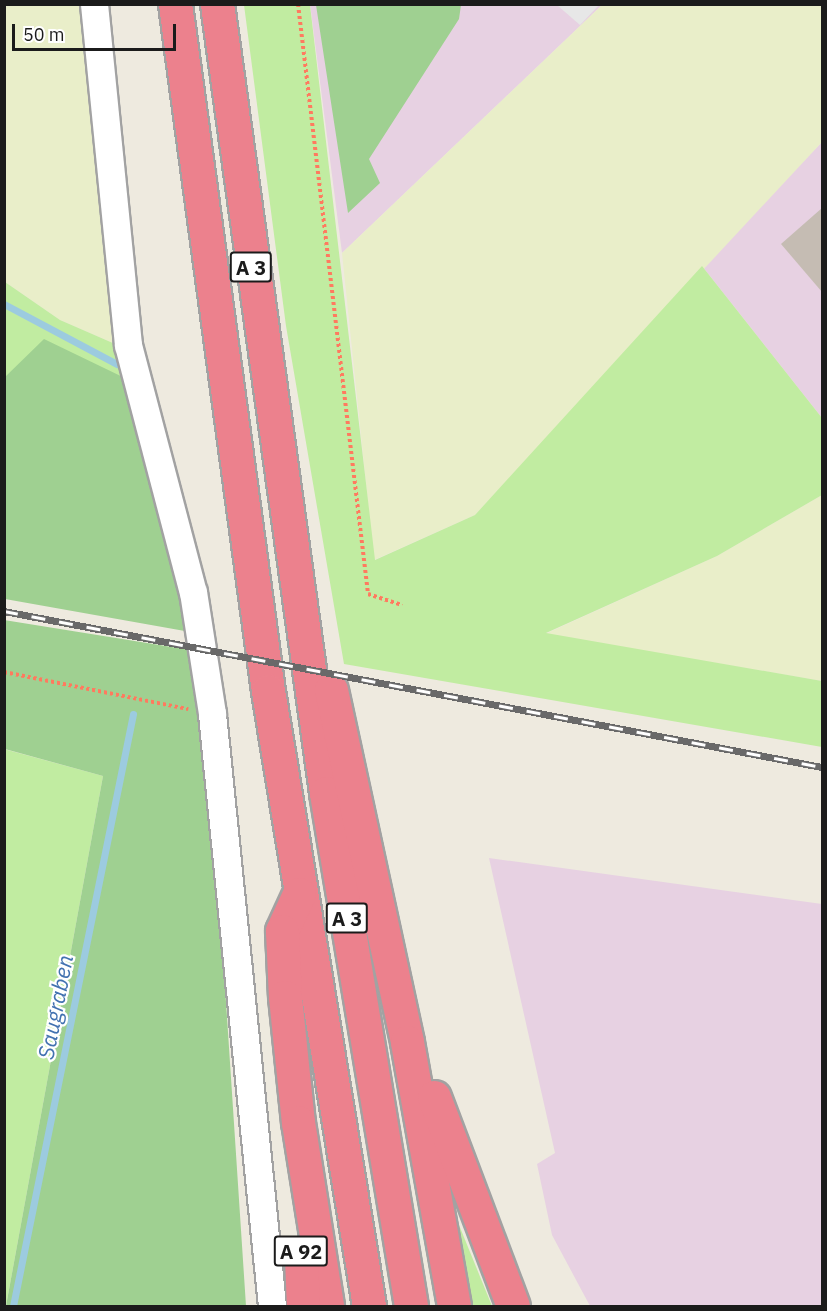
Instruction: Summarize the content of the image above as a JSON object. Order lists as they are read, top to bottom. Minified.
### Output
{"streets":{"highway":["A 3","A 92"]},"crossings":[["A 3","A 92"]],"water":["Saugraben"],"scale_bar":"50 m"}
